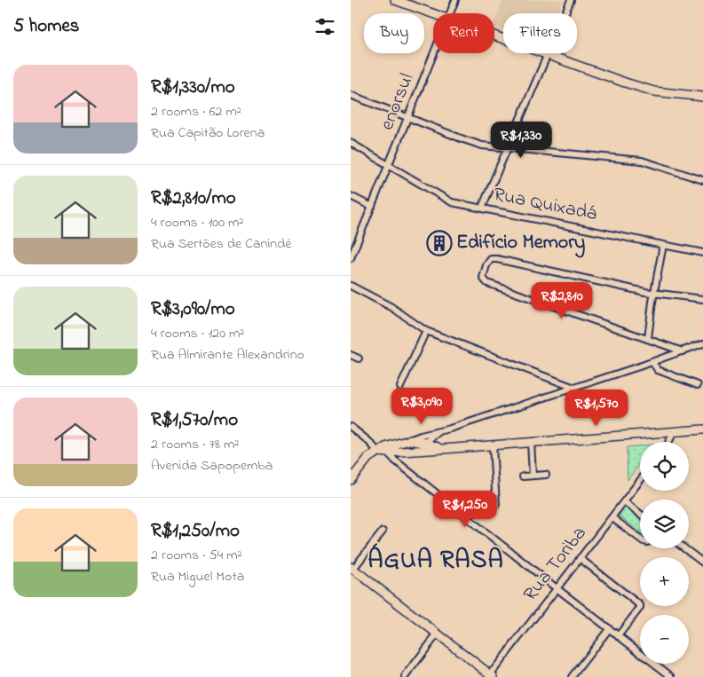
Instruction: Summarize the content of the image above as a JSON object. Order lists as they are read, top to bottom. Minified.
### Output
{"streets":{"street":["enorsul","Rua Quixadá","Rua Toriba"]},"crossings":[["enorsul","Rua Quixadá"]],"districts":["ÁGUA RASA"],"places":{"building":["Edifício Memory"]},"page":{"heading":"5 homes","chip":["Buy","Rent","Filters"],"list":[{"name":"R$1,330/mo","note":"2 rooms · 62 m² · Rua Capitão Lorena"},{"name":"R$2,810/mo","note":"4 rooms · 100 m² · Rua Sertões de Canindé"},{"name":"R$3,090/mo","note":"4 rooms · 120 m² · Rua Almirante Alexandrino"},{"name":"R$1,570/mo","note":"2 rooms · 78 m² · Avenida Sapopemba"},{"name":"R$1,250/mo","note":"2 rooms · 54 m² · Rua Miguel Mota"}],"price":["R$1,330","R$2,810","R$3,090","R$1,570","R$1,250"],"map_buttons":["+","−"]}}
